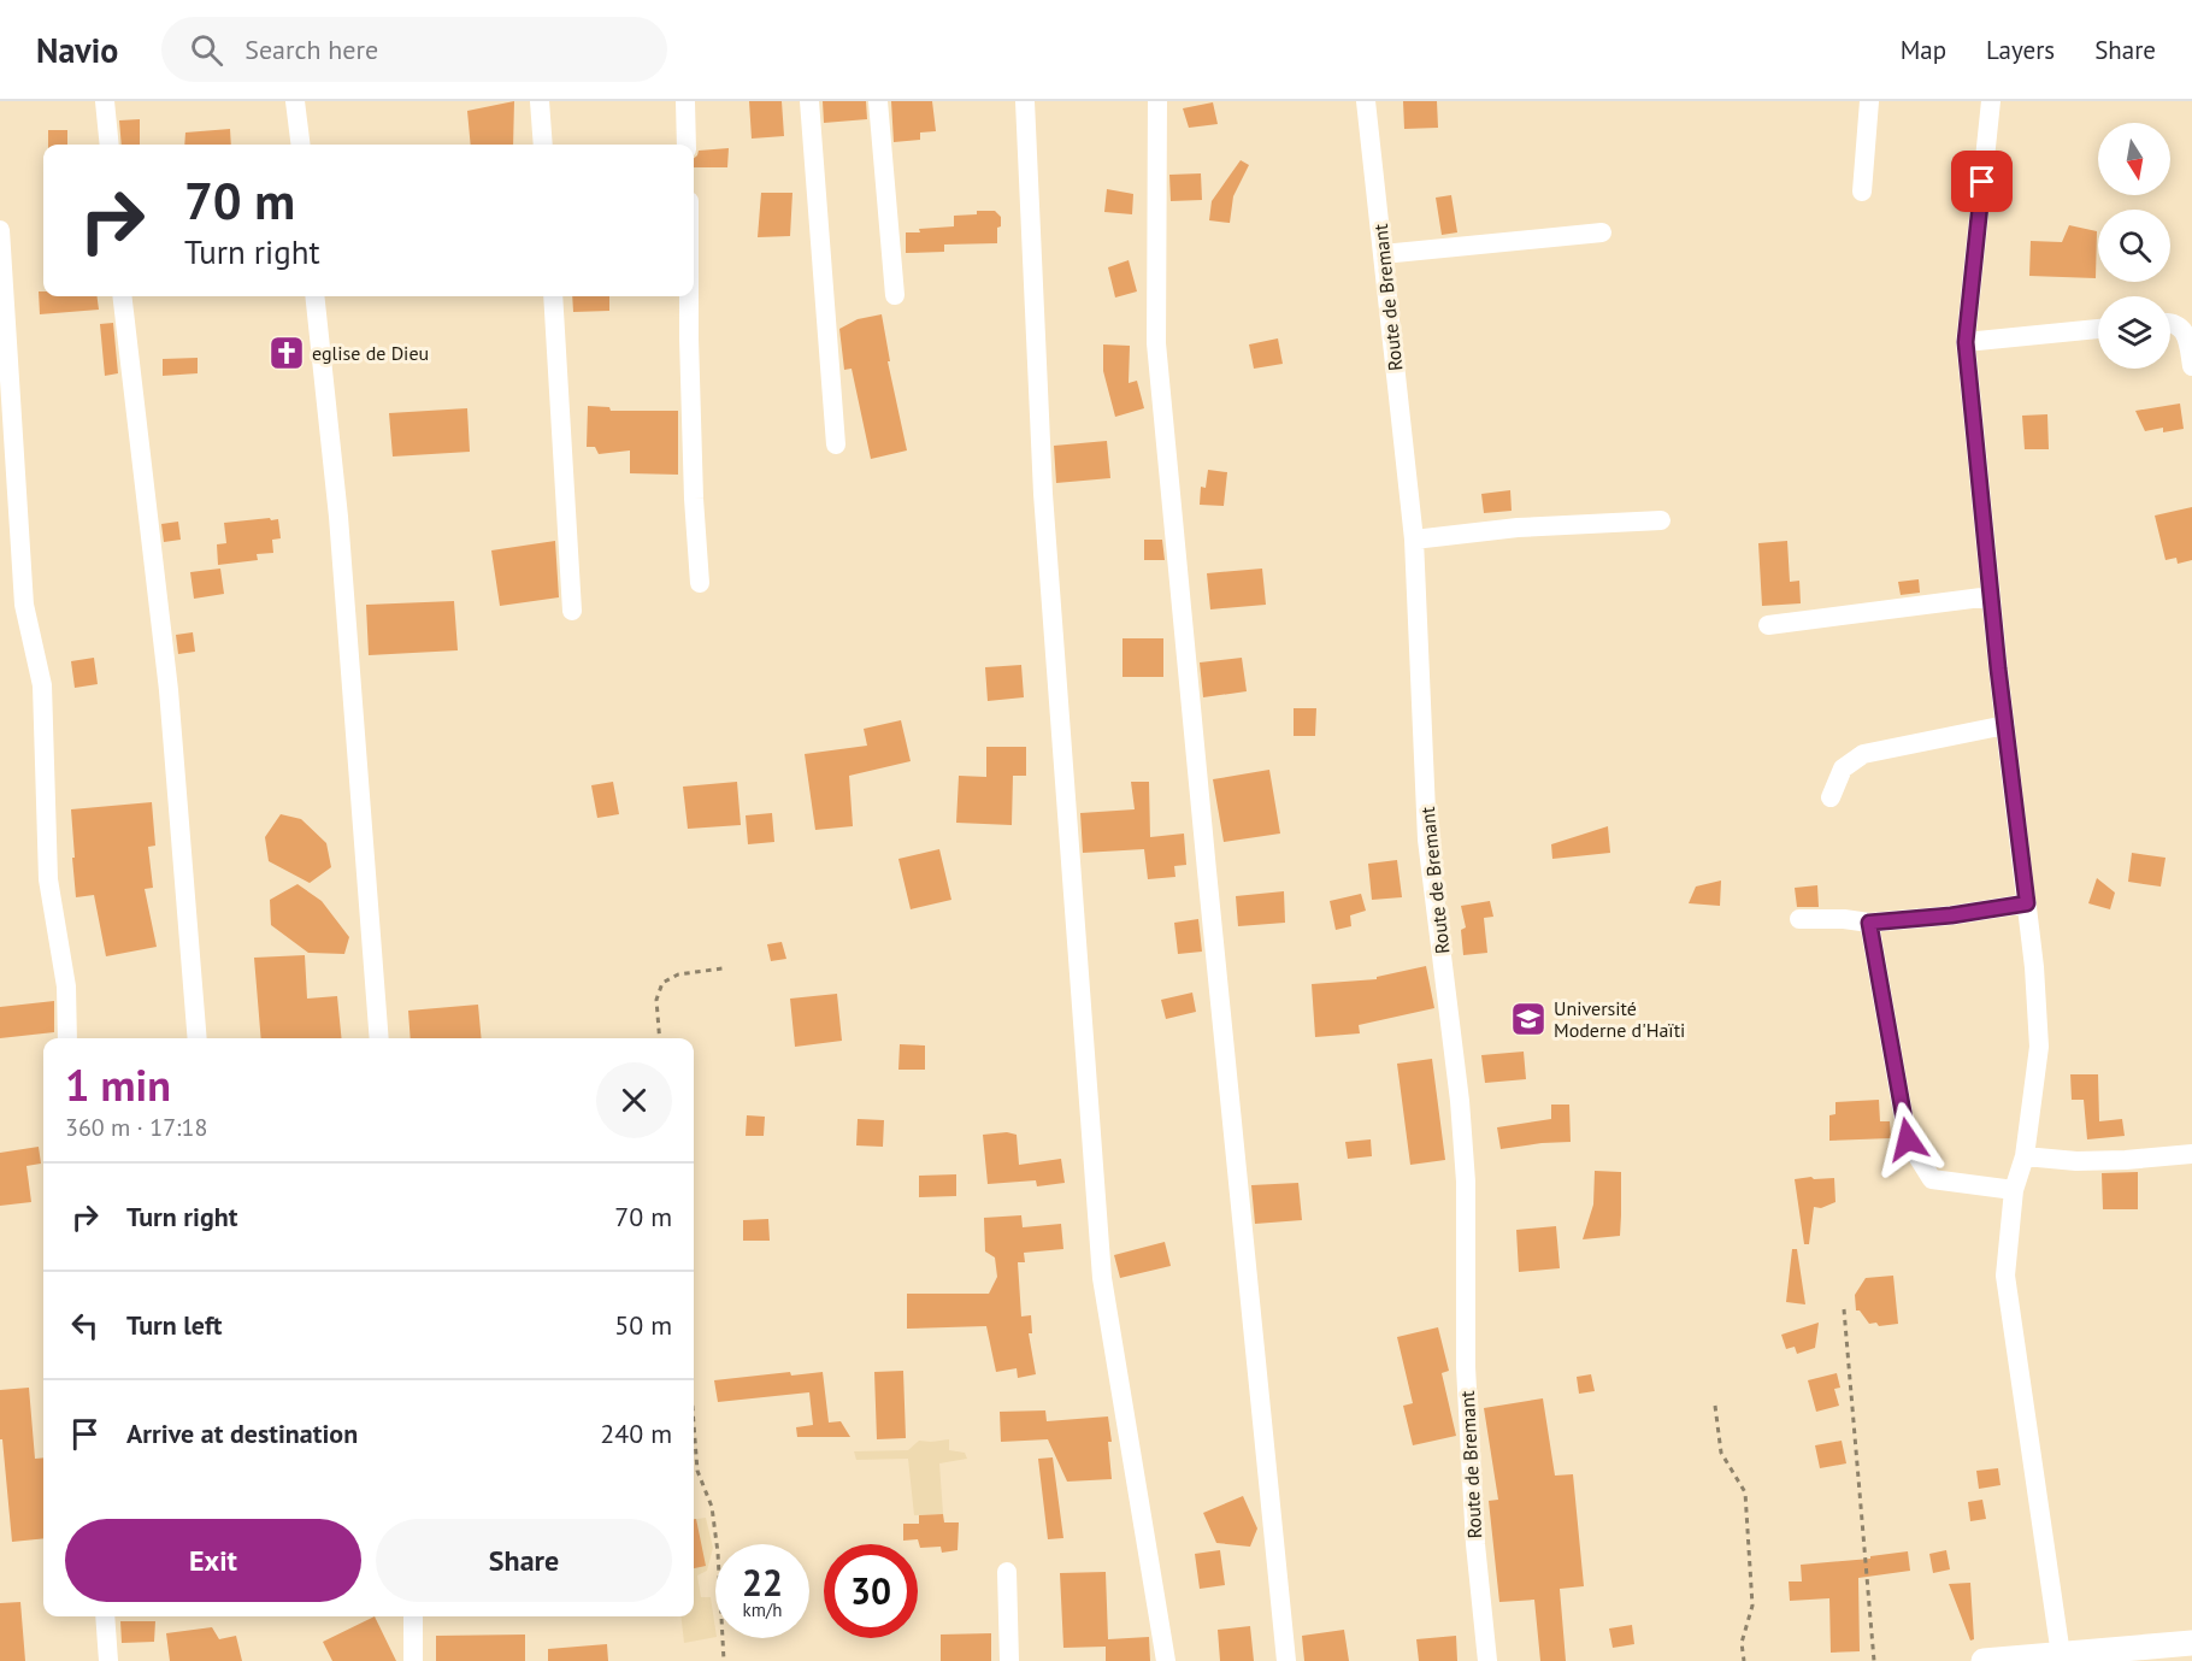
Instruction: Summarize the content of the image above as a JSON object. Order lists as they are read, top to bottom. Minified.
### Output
{"streets":{"street":["Route de Bremant"]},"places":{"church":["eglise de Dieu"],"school or university":["Université Moderne d'Haïti"]},"north":"bottom","page":{"header":"Navio","search":"Search here","nav":["Map","Layers","Share"],"turn":["70 m","Turn right"],"heading":["1 min","360 m · 17:18"],"list":[{"name":"Turn right","value":"70 m"},{"name":"Turn left","value":"50 m"},{"name":"Arrive at destination","value":"240 m"}],"buttons":["Exit","Share"],"speed":"22 km/h","limit":"30"}}
